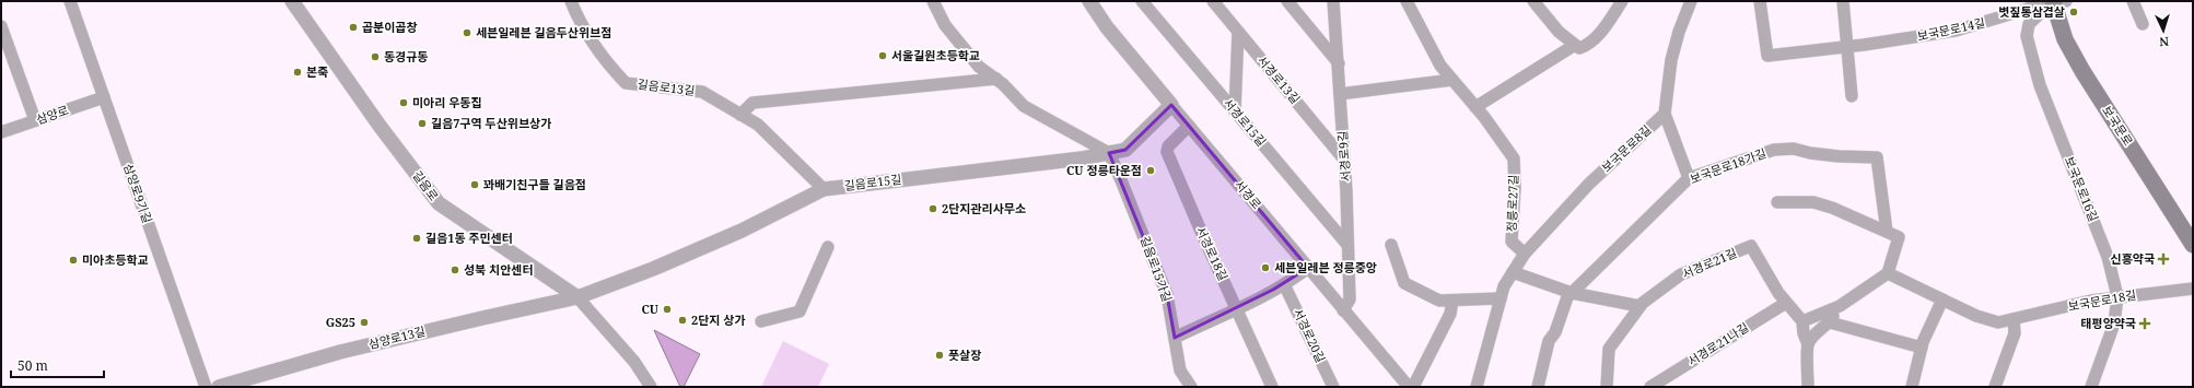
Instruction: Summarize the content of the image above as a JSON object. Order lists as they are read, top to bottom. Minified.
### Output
{"streets":{"main road":["보국문로"],"street":["보국문로14길","서경로13길","길음로13길","삼양로","서경로15길","보국문로8길","서경로9길","보국문로18가길","길음로15길","길음로","보국문로16길","삼양로9가길","서경로","정릉로27길","서경로18길","서경로21길","길음로15가길","보국문로18길","서경로20길","삼양로13길","서경로21나길"]},"crossings":[["보국문로14길","보국문로"],["보국문로14길","보국문로16길"],["서경로13길","서경로9길"],["길음로13길","길음로15길"],["삼양로","삼양로9가길"],["서경로15길","서경로9길"],["보국문로","보국문로16길"],["보국문로8길","정릉로27길"],["서경로9길","서경로"],["길음로15길","길음로"],["길음로15길","서경로"],["길음로15길","길음로15가길"],["길음로15길","삼양로13길"],["길음로","삼양로13길"],["보국문로16길","보국문로18길"],["서경로","서경로18길"],["서경로21길","서경로21나길"]],"places":{"other":["볏짚통삼겹살","곱분이곱창","세븐일레븐 길음두산위브점","서울길원초등학교","동경규동","본죽","미아리 우동집","길음7구역 두산위브상가","CU 정릉타운점","꽈배기친구들 길음점","2단지관리사무소","길음1동 주민센터","미아초등학교","세븐일레븐 정릉중앙","성북 치안센터","CU","2단지 상가","GS25","풋살장"],"health":["신흥약국","태평양약국"]},"scale_bar":"50 m","north":"bottom"}
